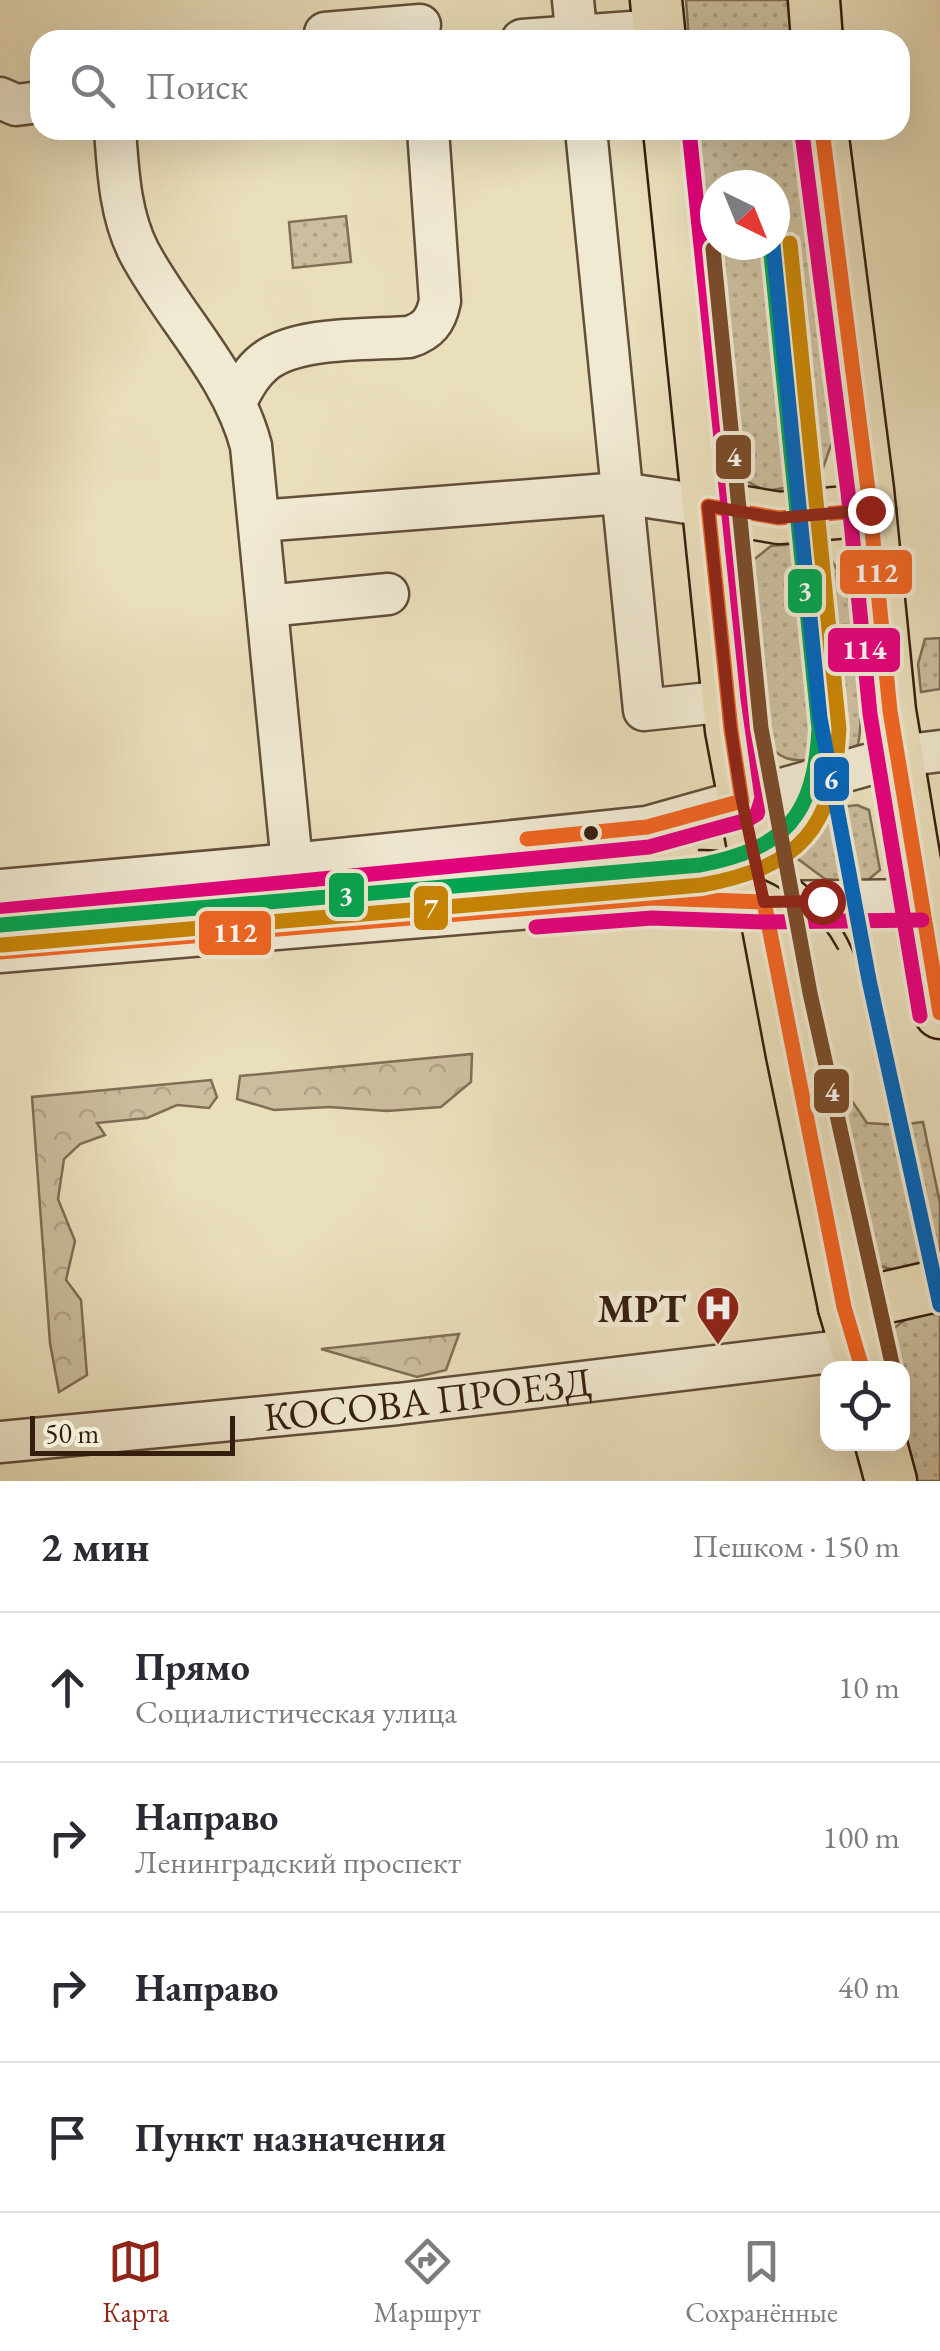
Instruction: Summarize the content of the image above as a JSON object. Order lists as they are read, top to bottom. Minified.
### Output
{"streets":{"street":["КОСОВА ПРОЕЗД"]},"places":{"hospital":["МРТ"]},"lines":["transit line 112","transit line 114","transit line 7","transit line 3","transit line 6","transit line 4"],"scale_bar":"50 m","north":"bottom right","page":{"search":"Поиск","scale":"50 m","heading":["2 мин","Пешком · 150 m"],"list":[["Прямо","Социалистическая улица","10 m"],["Направо","Ленинградский проспект","100 m"],["Направо","40 m"],"Пункт назначения"],"nav":["Карта","Маршрут","Сохранённые"]}}
